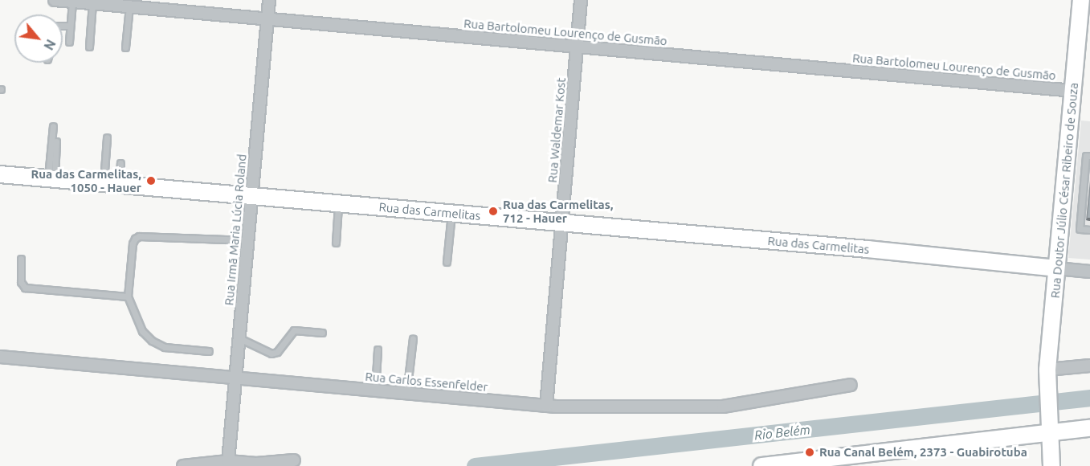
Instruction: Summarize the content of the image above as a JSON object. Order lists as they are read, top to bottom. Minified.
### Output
{"streets":{"street":["Rua Bartolomeu Lourenço de Gusmão","Rua Waldemar Kost","Rua Doutor Júlio César Ribeiro de Souza","Rua das Carmelitas","Rua Irmã Maria Lúcia Roland","Rua Carlos Essenfelder"]},"crossings":[["Rua Bartolomeu Lourenço de Gusmão","Rua Waldemar Kost"],["Rua Bartolomeu Lourenço de Gusmão","Rua Doutor Júlio César Ribeiro de Souza"],["Rua Bartolomeu Lourenço de Gusmão","Rua Irmã Maria Lúcia Roland"],["Rua Waldemar Kost","Rua das Carmelitas"],["Rua Waldemar Kost","Rua Carlos Essenfelder"],["Rua Doutor Júlio César Ribeiro de Souza","Rua das Carmelitas"],["Rua das Carmelitas","Rua Irmã Maria Lúcia Roland"],["Rua Irmã Maria Lúcia Roland","Rua Carlos Essenfelder"]],"water":["Rio Belém"],"places":["Rua das Carmelitas, 1050 - Hauer","Rua das Carmelitas, 712 - Hauer","Rua Canal Belém, 2373 - Guabirotuba"],"north":"bottom right"}
